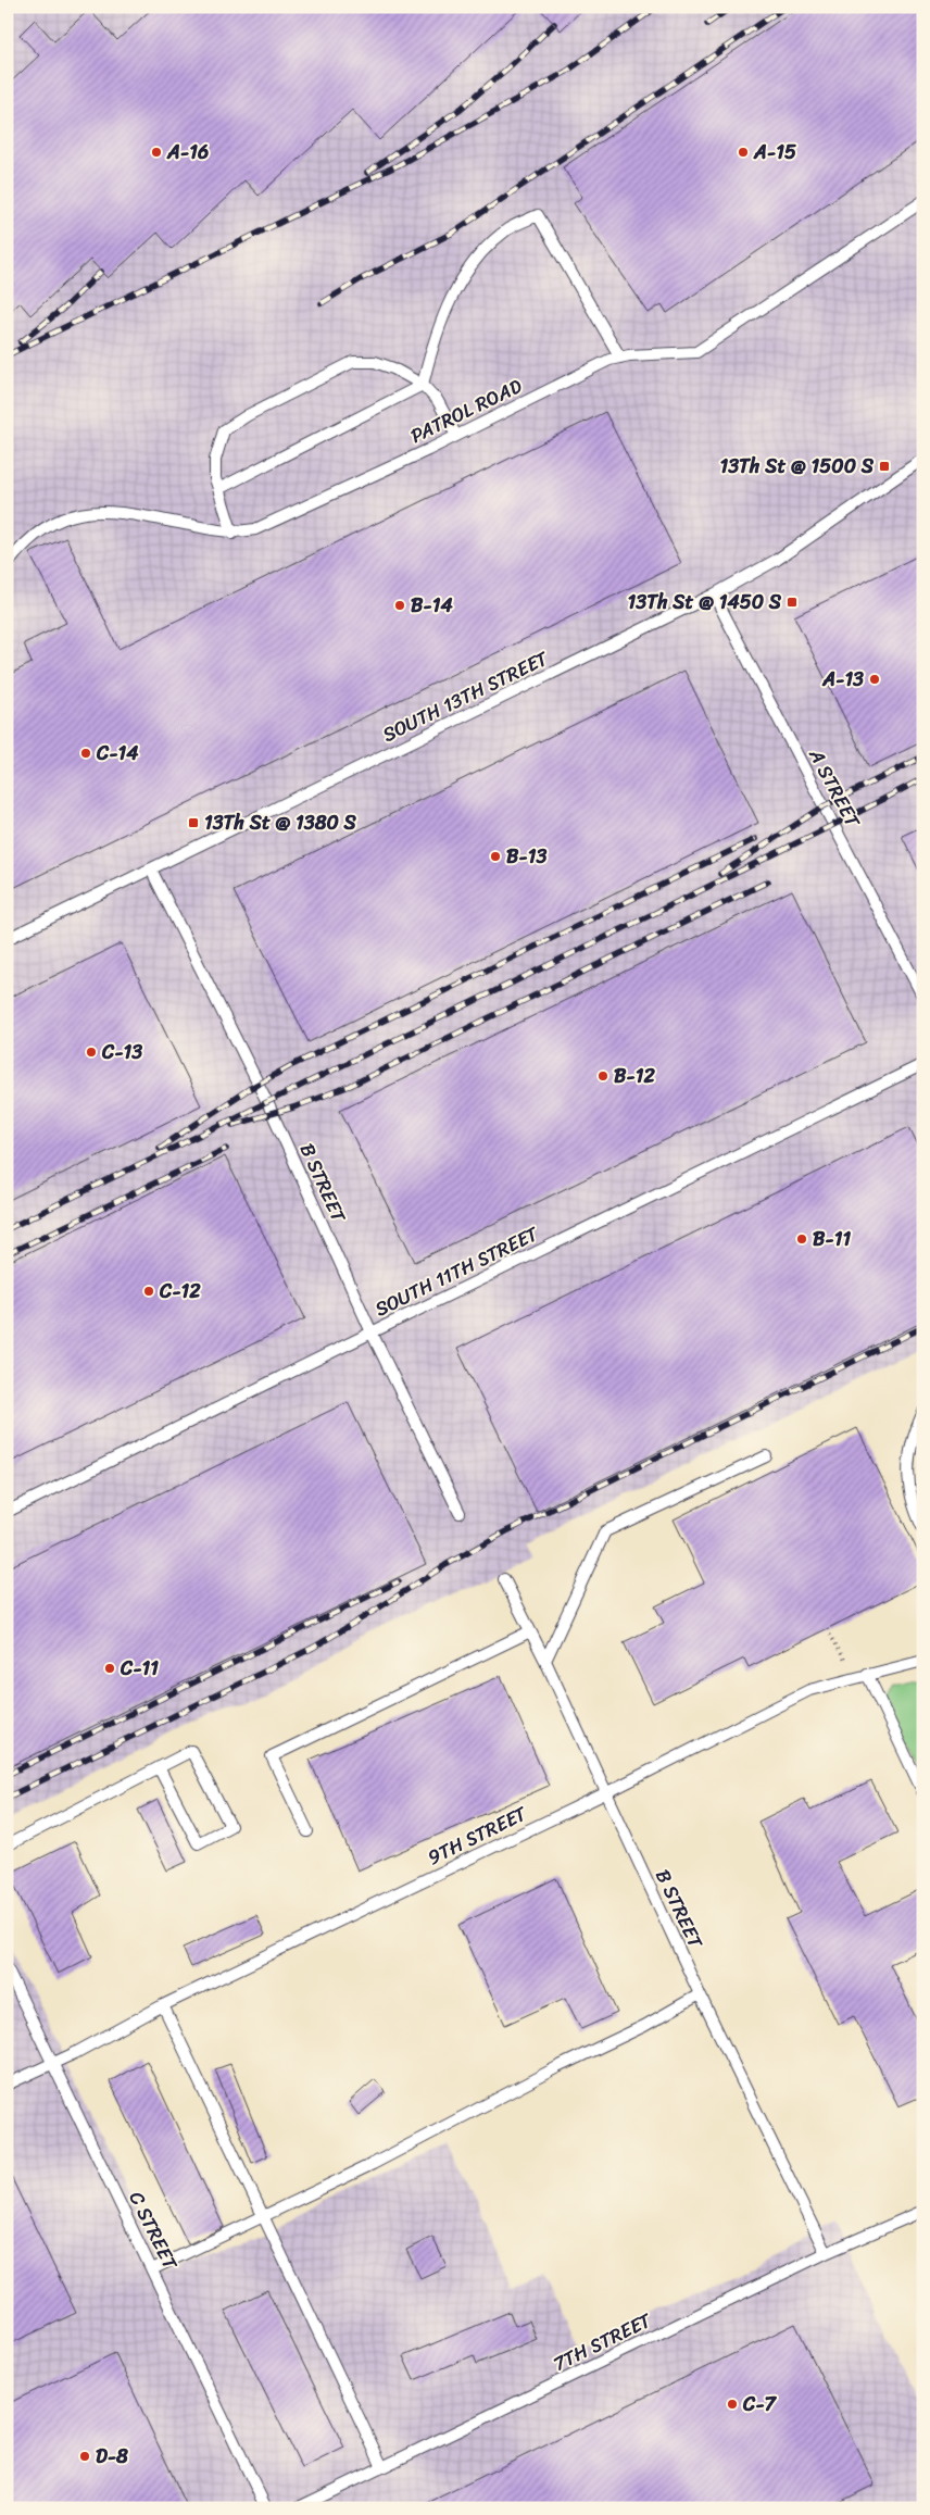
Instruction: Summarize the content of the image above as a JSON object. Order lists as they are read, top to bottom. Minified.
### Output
{"streets":{"lane":["PATROL ROAD","SOUTH 13TH STREET","A STREET","B STREET","SOUTH 11TH STREET","9TH STREET","C STREET","7TH STREET"]},"crossings":[["SOUTH 13TH STREET","A STREET"],["SOUTH 13TH STREET","B STREET"],["B STREET","SOUTH 11TH STREET"],["B STREET","9TH STREET"],["B STREET","7TH STREET"],["9TH STREET","C STREET"]],"places":{"other":["A-16","A-15","B-14","A-13","C-14","B-13","C-13","B-12","B-11","C-12","C-11","C-7","D-8"],"transit":["13Th St @ 1500 S","13Th St @ 1450 S","13Th St @ 1380 S"]}}
